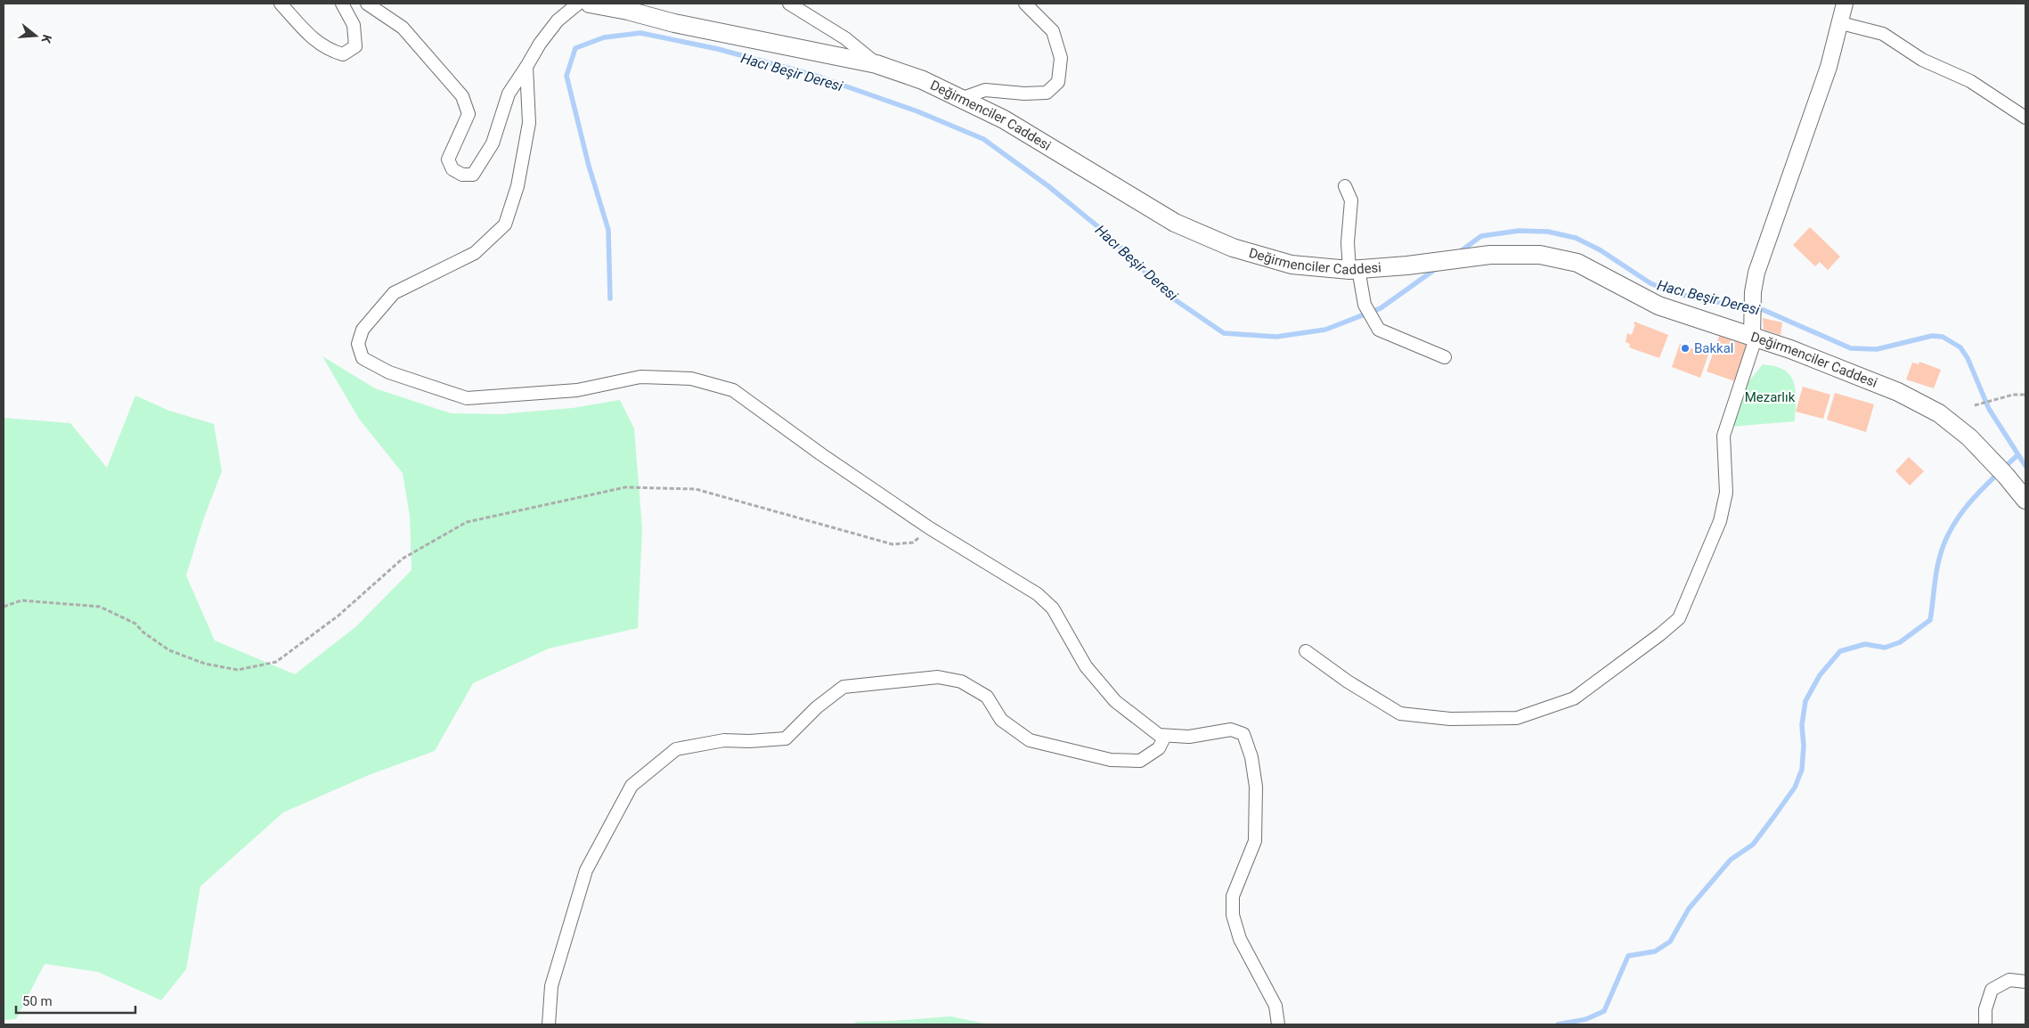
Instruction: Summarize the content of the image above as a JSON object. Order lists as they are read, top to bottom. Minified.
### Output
{"streets":{"main road":["Değirmenciler Caddesi"]},"water":["Hacı Beşir Deresi"],"parks":["Mezarlık"],"places":["Bakkal"],"scale_bar":"50 m","north":"right"}
